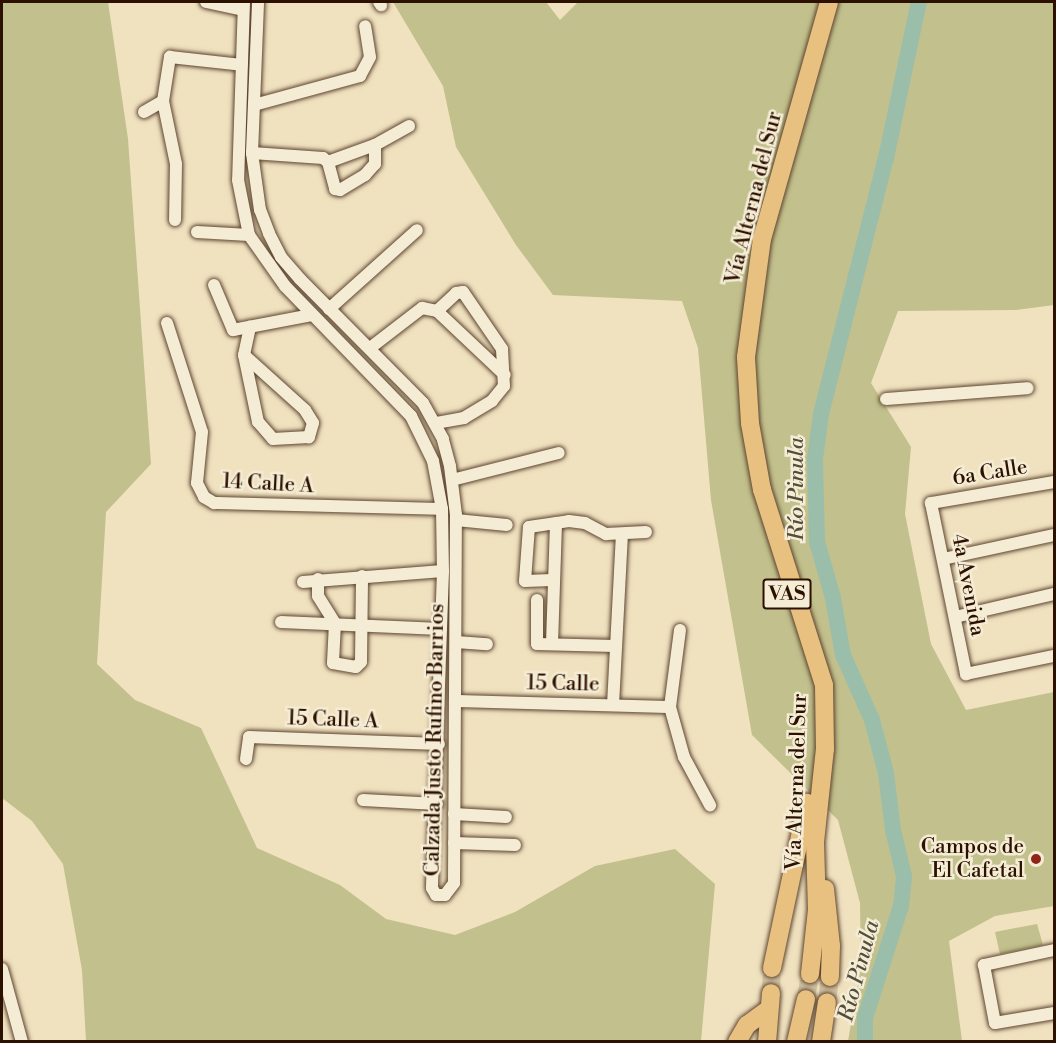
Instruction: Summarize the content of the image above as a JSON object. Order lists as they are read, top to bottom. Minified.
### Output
{"streets":{"highway":["Vía Alterna del Sur","VAS"],"street":["6a Calle","14 Calle A","4a Avenida","15 Calle","15 Calle A","Calzada Justo Rufino Barrios"]},"crossings":[["6a Calle","4a Avenida"],["14 Calle A","Calzada Justo Rufino Barrios"],["15 Calle","Calzada Justo Rufino Barrios"],["15 Calle A","Calzada Justo Rufino Barrios"]],"water":["Río Pinula"],"places":["Campos de El Cafetal"]}
